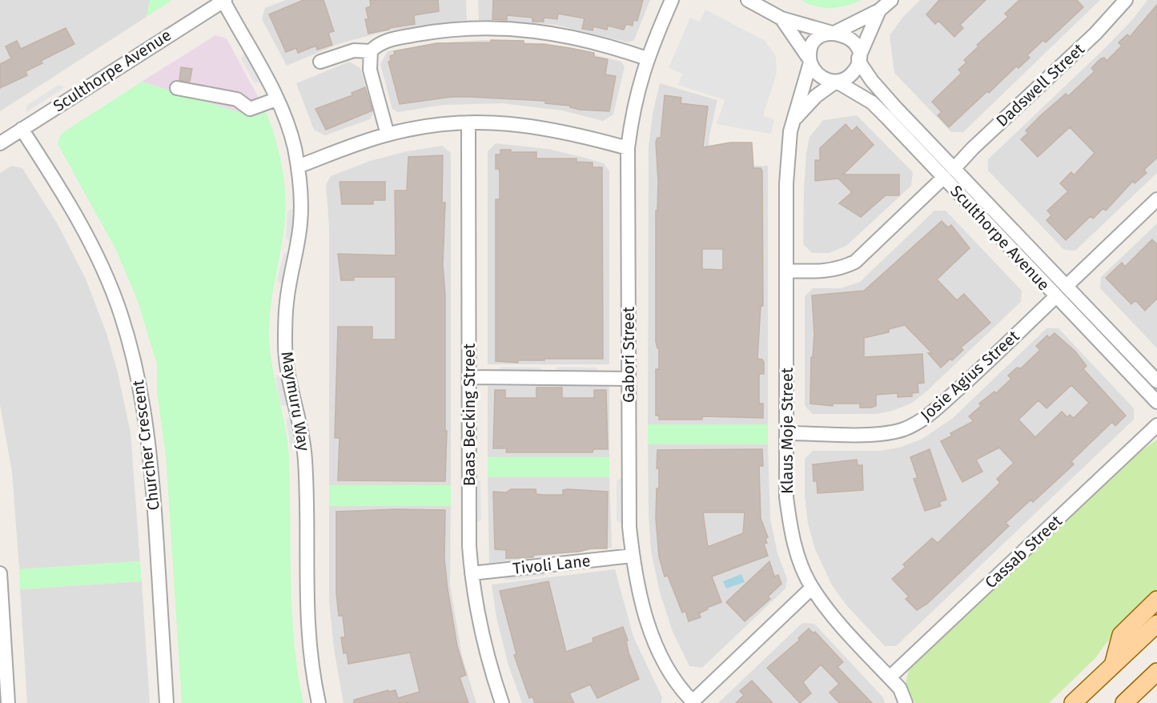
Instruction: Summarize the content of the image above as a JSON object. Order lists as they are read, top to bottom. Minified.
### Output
{"streets":{"street":["Sculthorpe Avenue","Dadswell Street","Gabori Street","Josie Agius Street","Maymuru Way","Baas Becking Street","Klaus Moje Street","Churcher Crescent","Cassab Street","Tivoli Lane"]},"crossings":[["Sculthorpe Avenue","Dadswell Street"],["Sculthorpe Avenue","Josie Agius Street"],["Sculthorpe Avenue","Maymuru Way"],["Sculthorpe Avenue","Klaus Moje Street"],["Sculthorpe Avenue","Churcher Crescent"],["Gabori Street","Tivoli Lane"],["Josie Agius Street","Klaus Moje Street"],["Baas Becking Street","Tivoli Lane"],["Klaus Moje Street","Cassab Street"]]}
